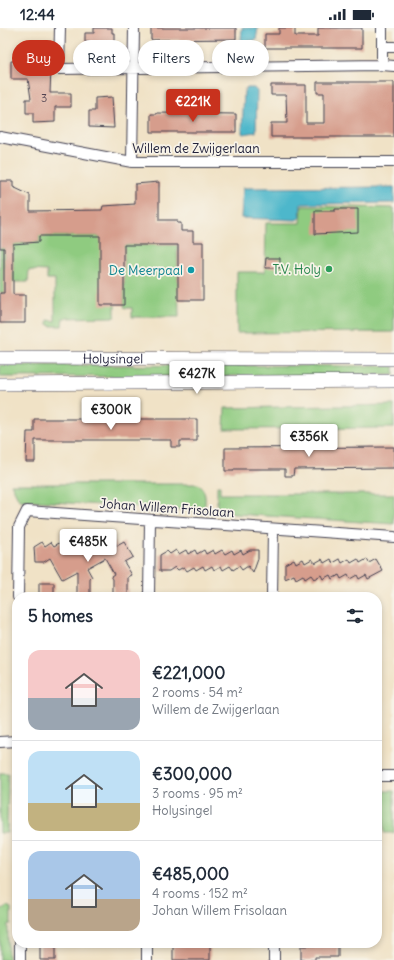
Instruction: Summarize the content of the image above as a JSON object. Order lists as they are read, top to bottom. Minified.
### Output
{"streets":{"street":["Willem de Zwijgerlaan","Holysingel","Johan Willem Frisolaan"]},"places":["T.V. Holy","De Meerpaal"],"house_numbers":["3"],"page":{"status":"12:44","chip":["Buy","Rent","Filters","New"],"price":["€221K","€427K","€300K","€356K","€485K"],"heading":"5 homes","list":[{"name":"€221,000","note":"2 rooms · 54 m² · Willem de Zwijgerlaan"},{"name":"€300,000","note":"3 rooms · 95 m² · Holysingel"},{"name":"€485,000","note":"4 rooms · 152 m² · Johan Willem Frisolaan"}]}}
